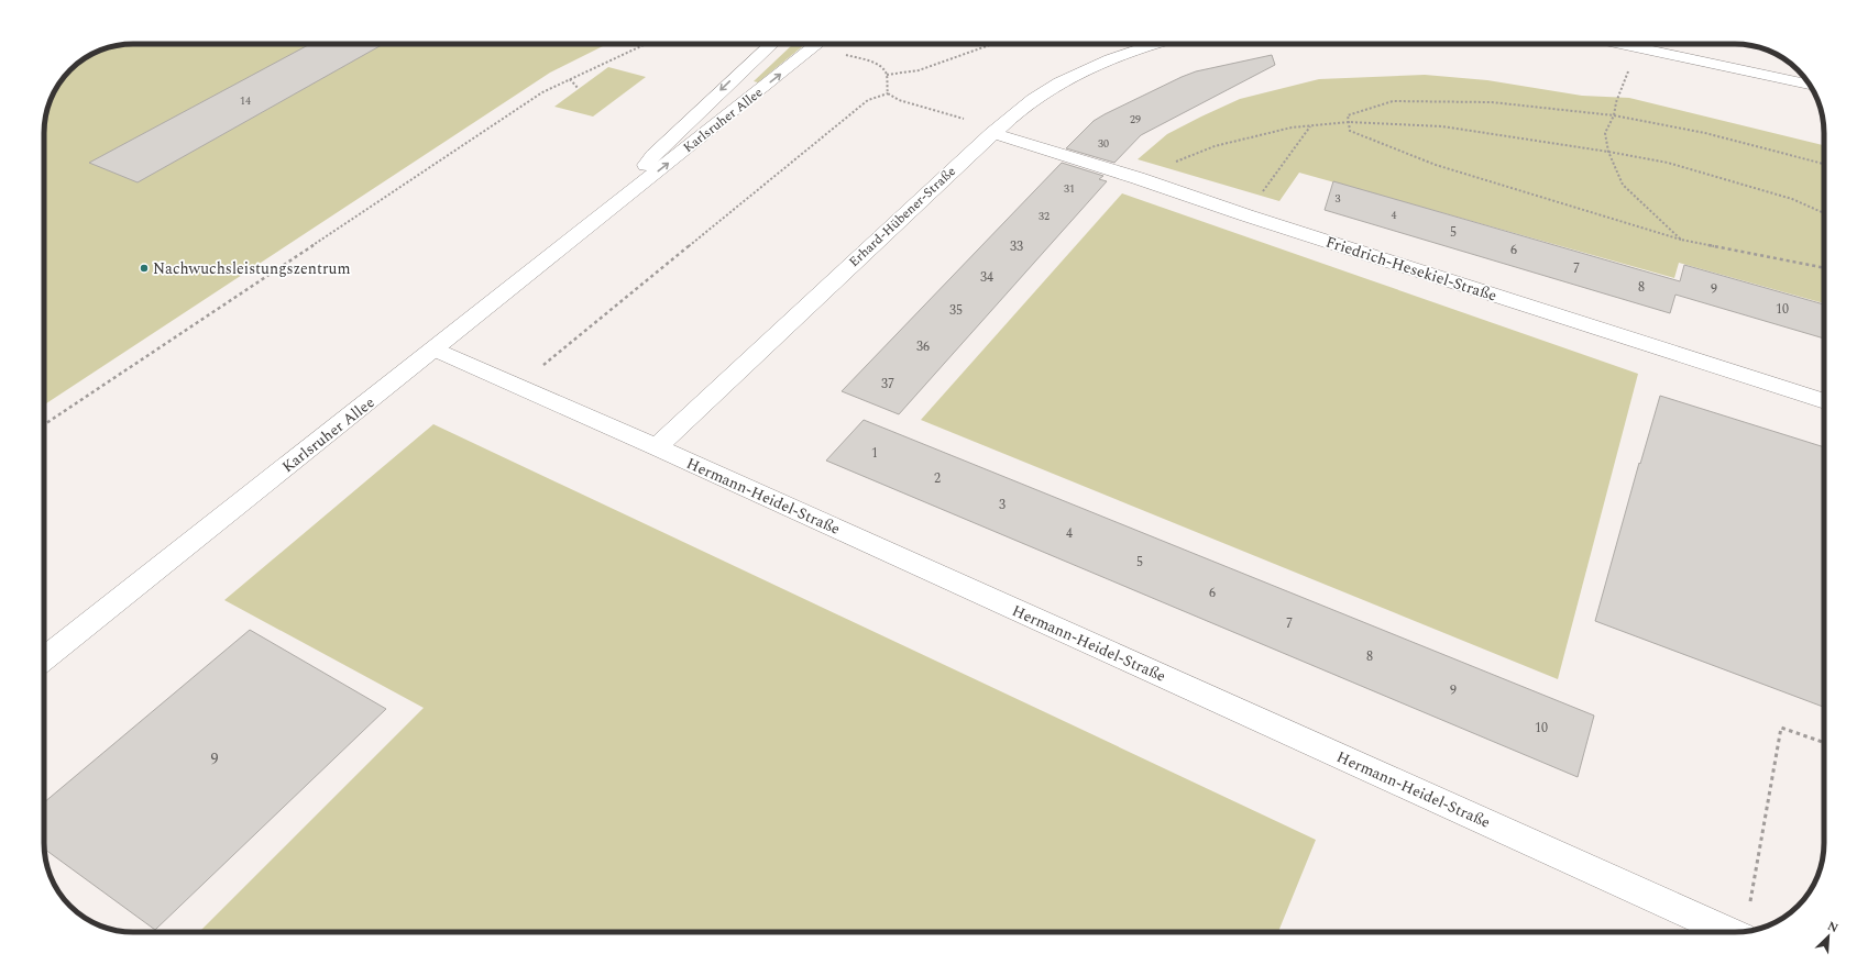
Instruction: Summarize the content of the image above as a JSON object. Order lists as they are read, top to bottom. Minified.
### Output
{"streets":{"street":["Karlsruher Allee","Erhard-Hübener-Straße","Friedrich-Hesekiel-Straße","Hermann-Heidel-Straße"]},"crossings":[["Karlsruher Allee","Hermann-Heidel-Straße"],["Erhard-Hübener-Straße","Friedrich-Hesekiel-Straße"],["Erhard-Hübener-Straße","Hermann-Heidel-Straße"]],"places":["Nachwuchsleistungszentrum"],"house_numbers":["14","29","30","31","3","4","32","5","33","6","7","34","8","9","10","35","36","37","1","2","3","4","5","6","7","8","9","10","9"],"north":"top right"}
